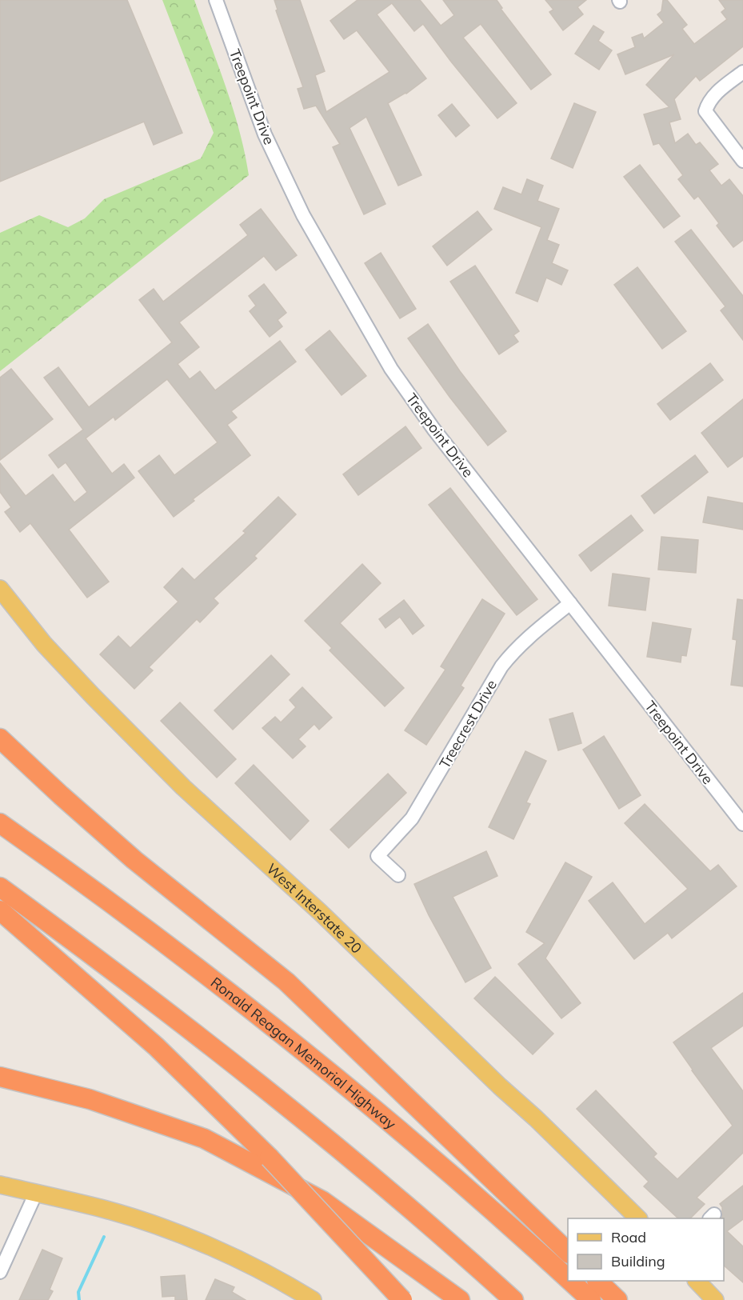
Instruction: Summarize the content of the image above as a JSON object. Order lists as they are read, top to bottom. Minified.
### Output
{"streets":{"highway":["Ronald Reagan Memorial Highway"],"main road":["West Interstate 20"],"street":["Treepoint Drive","Treecrest Drive"]},"crossings":[["Treepoint Drive","Treecrest Drive"]],"legend":["Road","Building"]}
